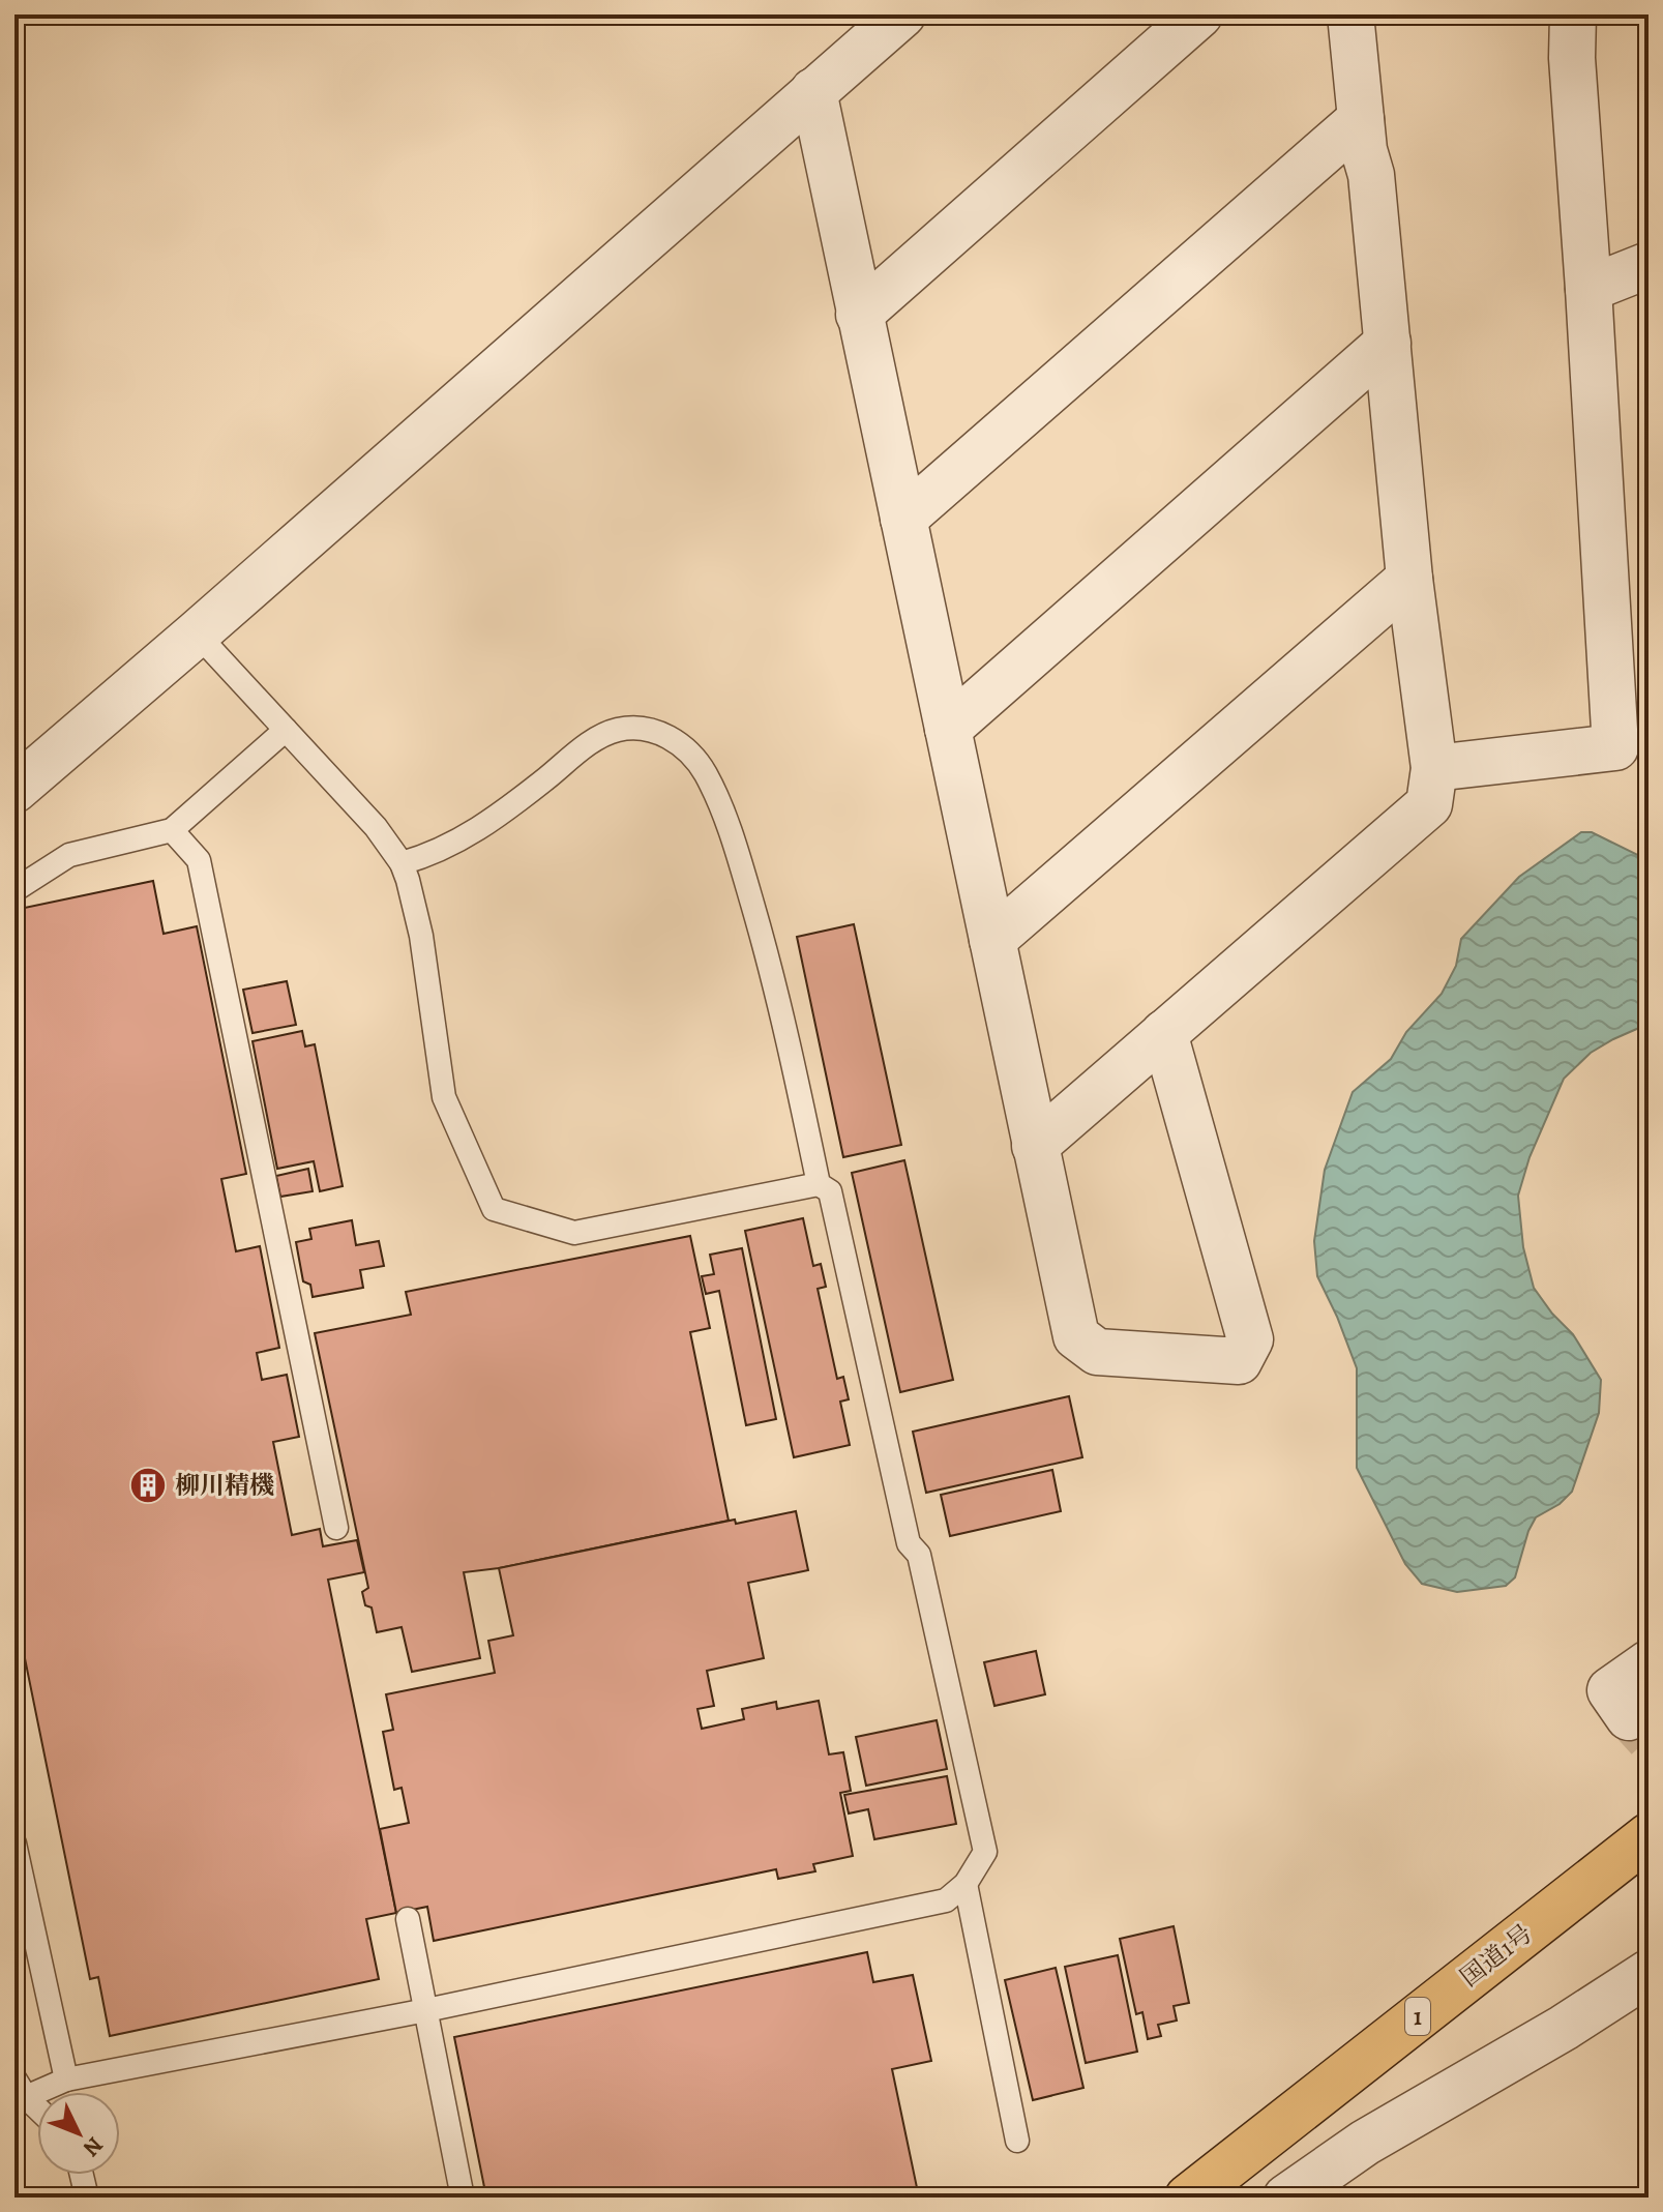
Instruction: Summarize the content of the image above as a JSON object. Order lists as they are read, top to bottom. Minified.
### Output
{"streets":{"highway":["国道1号","1"]},"places":{"building":["柳川精機"]},"north":"bottom right"}
